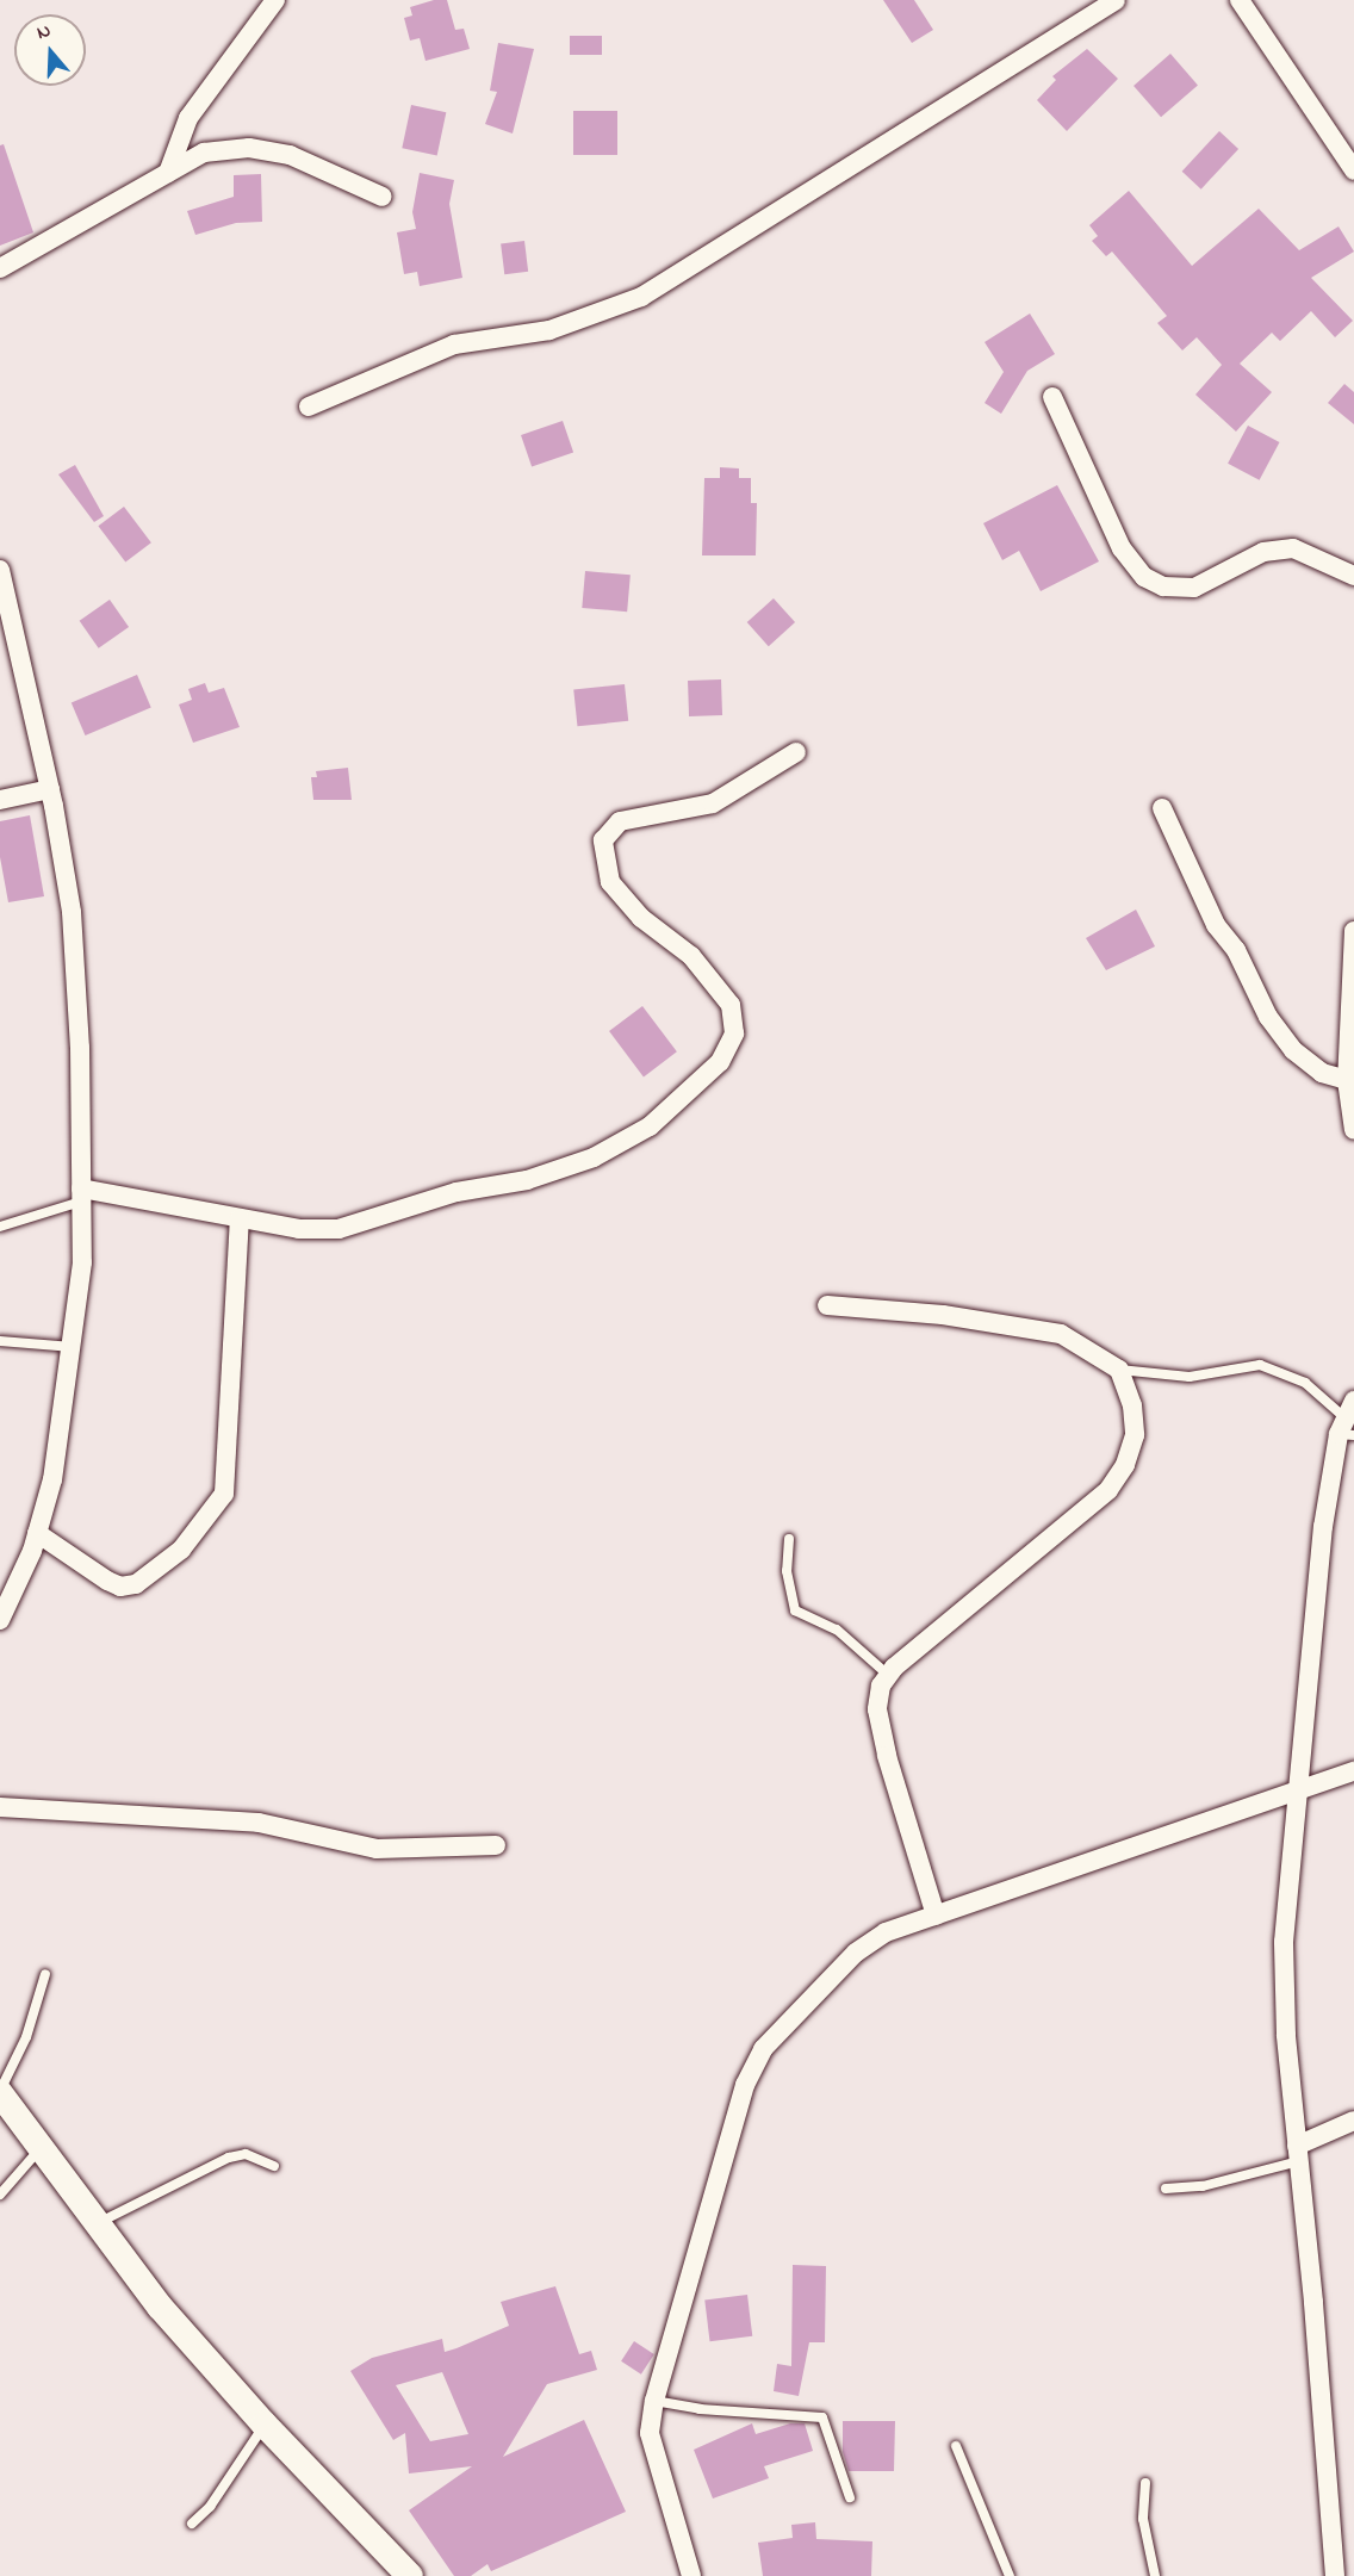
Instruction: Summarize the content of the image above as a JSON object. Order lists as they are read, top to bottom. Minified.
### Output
{"north":"top"}
